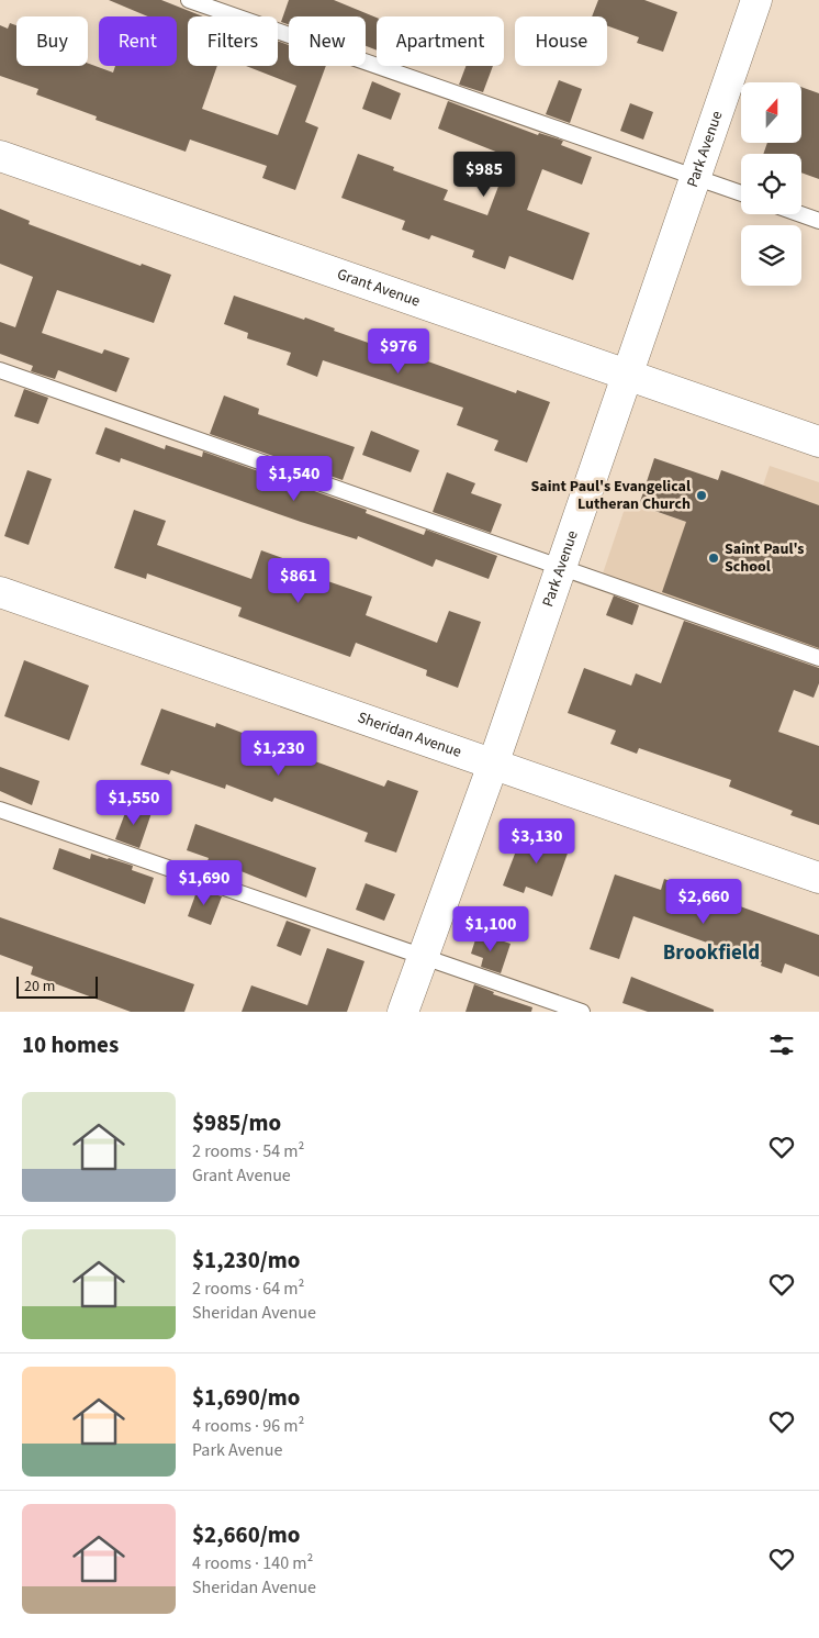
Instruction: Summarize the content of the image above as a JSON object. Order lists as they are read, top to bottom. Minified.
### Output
{"streets":{"street":["Park Avenue","Grant Avenue","Sheridan Avenue"]},"crossings":[["Park Avenue","Grant Avenue"],["Park Avenue","Sheridan Avenue"]],"districts":["Brookfield"],"places":["Saint Paul's Evangelical Lutheran Church","Saint Paul's School"],"scale_bar":"20 m","north":"top","page":{"chip":["Buy","Rent","Filters","New","Apartment","House"],"price":["$985","$976","$1,540","$861","$1,230","$1,550","$3,130","$1,690","$2,660","$1,100"],"scale":"20 m","heading":"10 homes","list":[{"name":"$985/mo","note":"2 rooms · 54 m² · Grant Avenue"},{"name":"$1,230/mo","note":"2 rooms · 64 m² · Sheridan Avenue"},{"name":"$1,690/mo","note":"4 rooms · 96 m² · Park Avenue"},{"name":"$2,660/mo","note":"4 rooms · 140 m² · Sheridan Avenue"}]}}
